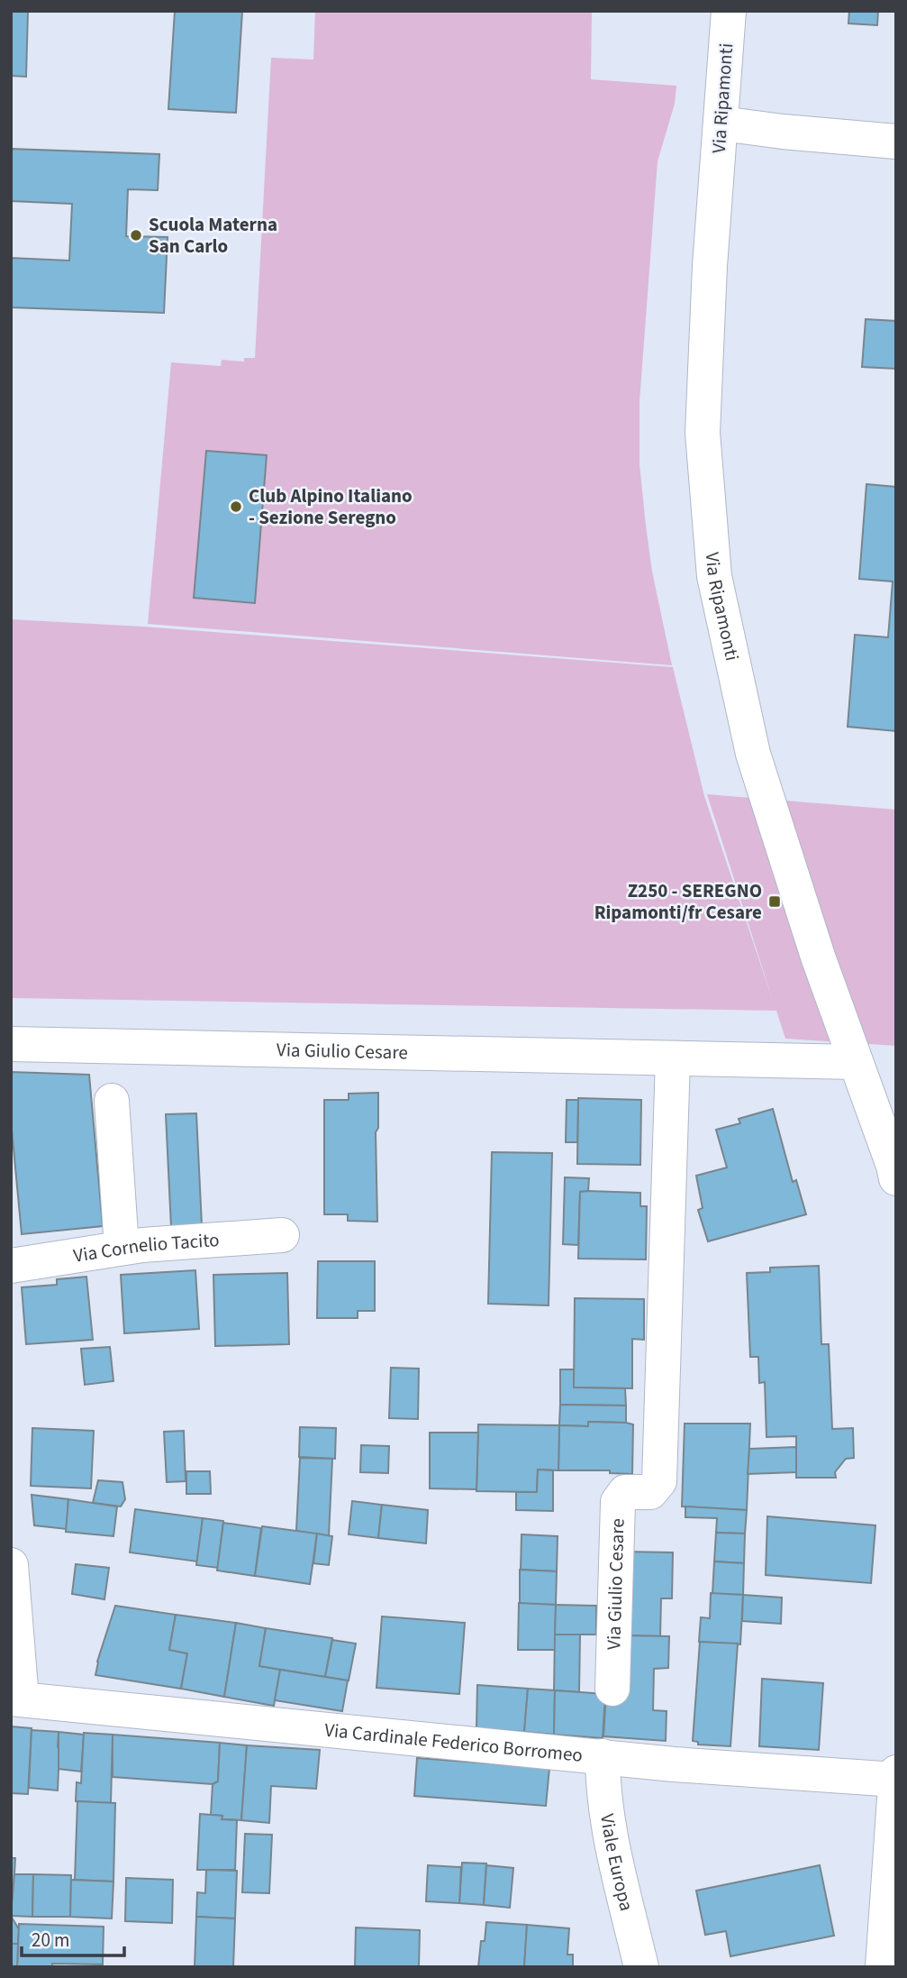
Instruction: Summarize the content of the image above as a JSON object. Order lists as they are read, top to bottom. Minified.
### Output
{"streets":{"street":["Via Ripamonti","Via Giulio Cesare","Via Cornelio Tacito","Via Cardinale Federico Borromeo","Viale Europa"]},"crossings":[["Via Ripamonti","Via Giulio Cesare"],["Via Cardinale Federico Borromeo","Viale Europa"]],"places":{"other":["Scuola Materna San Carlo","Club Alpino Italiano - Sezione Seregno"],"transit":["Z250 - SEREGNO Ripamonti/fr Cesare"]},"scale_bar":"20 m"}
